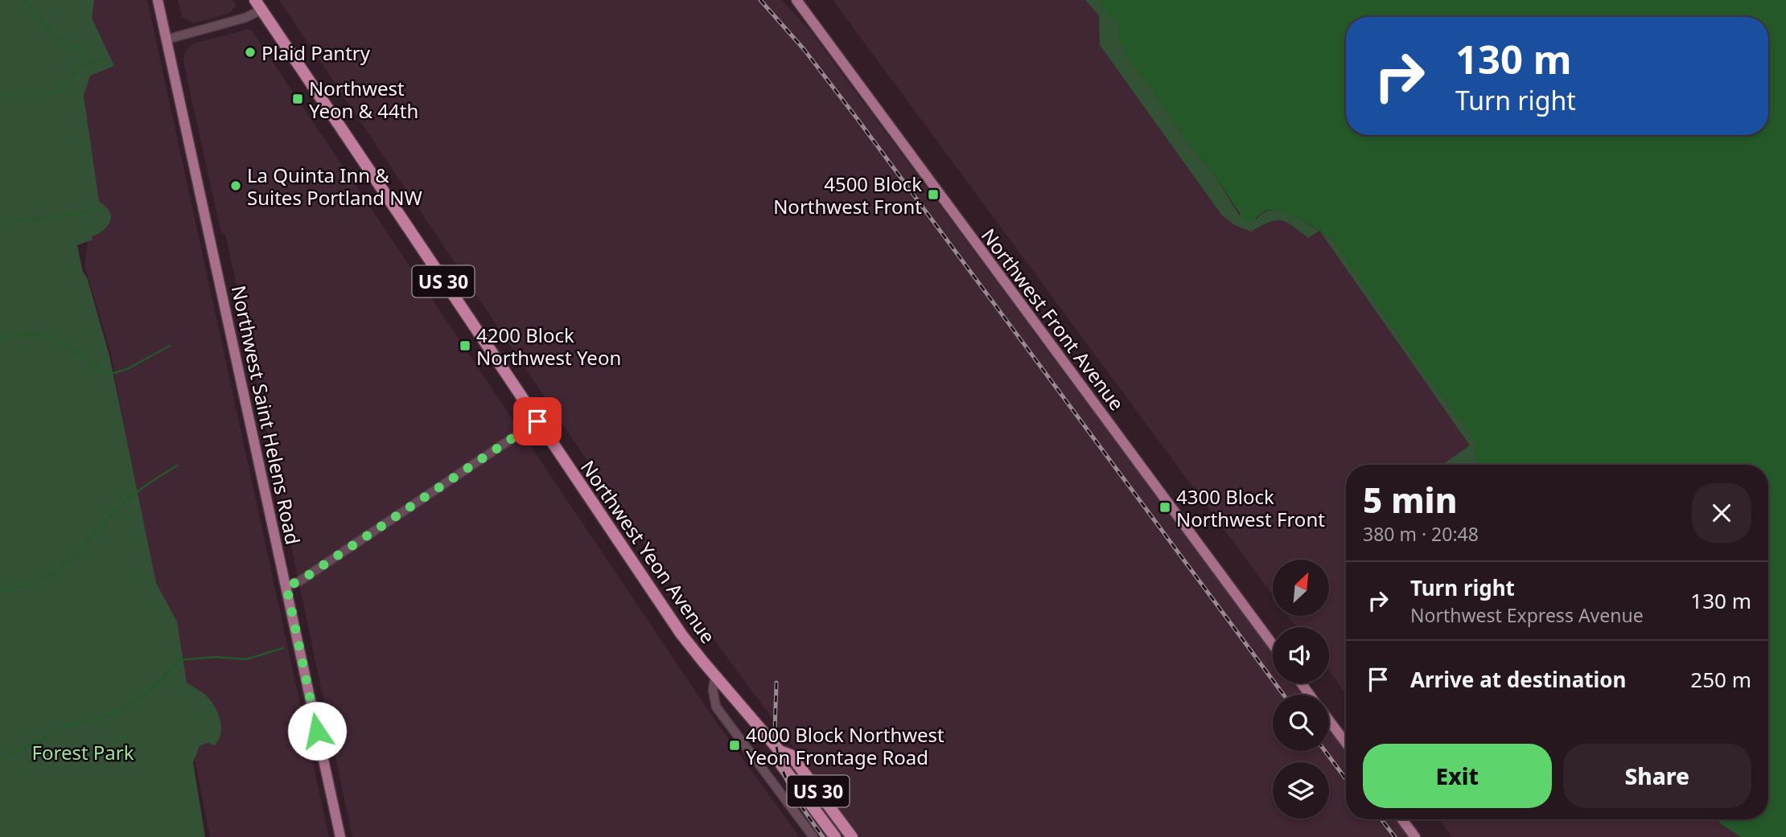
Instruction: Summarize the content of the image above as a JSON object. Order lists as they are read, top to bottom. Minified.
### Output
{"streets":{"highway":["US 30","Northwest Yeon Avenue"],"main road":["Northwest Front Avenue","Northwest Saint Helens Road"]},"parks":["Forest Park"],"places":{"other":["Plaid Pantry","La Quinta Inn & Suites Portland NW"],"transit":["Northwest Yeon & 44th","4500 Block Northwest Front","4200 Block Northwest Yeon","4300 Block Northwest Front","4000 Block Northwest Yeon Frontage Road"]},"north":"top right","page":{"turn":["130 m","Turn right"],"heading":["5 min","380 m · 20:48"],"list":[{"name":"Turn right","note":"Northwest Express Avenue","value":"130 m"},{"name":"Arrive at destination","value":"250 m"}],"buttons":["Exit","Share"]}}
